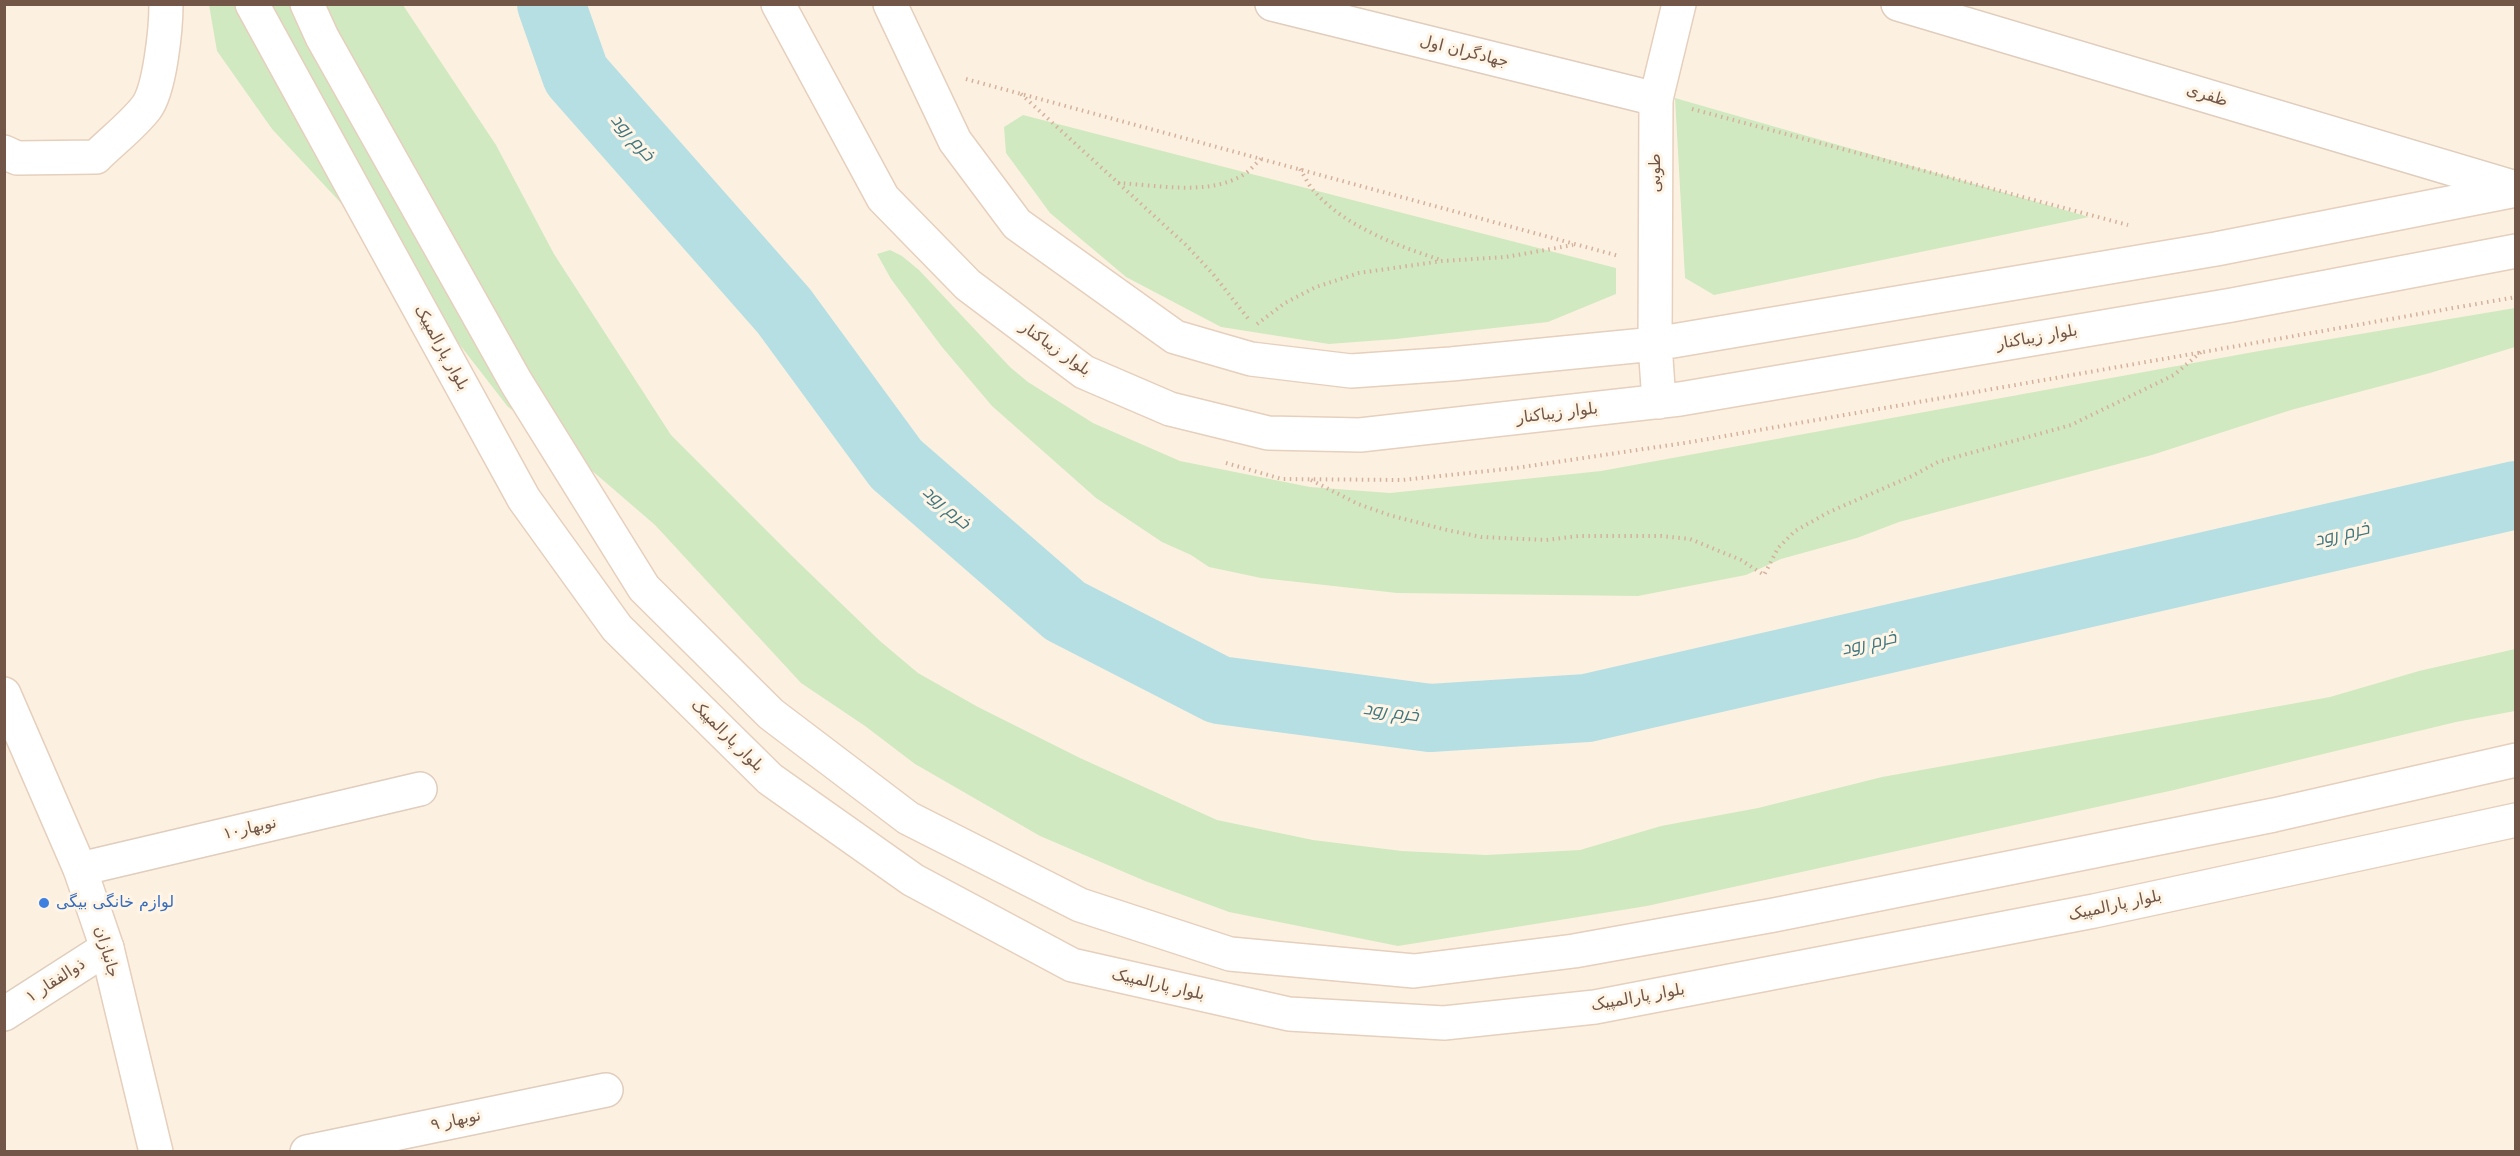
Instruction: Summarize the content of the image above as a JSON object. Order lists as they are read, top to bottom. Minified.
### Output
{"streets":{"street":["جهادگران اول","ظفری","طوبی","بلوار زیباکنار","بلوار پارالمپیک","نوبهار۱۰","جانبازان","ذوالفقار ۱","نوبهار ۹"]},"crossings":[["جهادگران اول","طوبی"],["طوبی","بلوار زیباکنار"],["نوبهار۱۰","جانبازان"],["جانبازان","ذوالفقار ۱"]],"water":["خرم رود"],"places":["لوازم خانگی بیگی"]}
